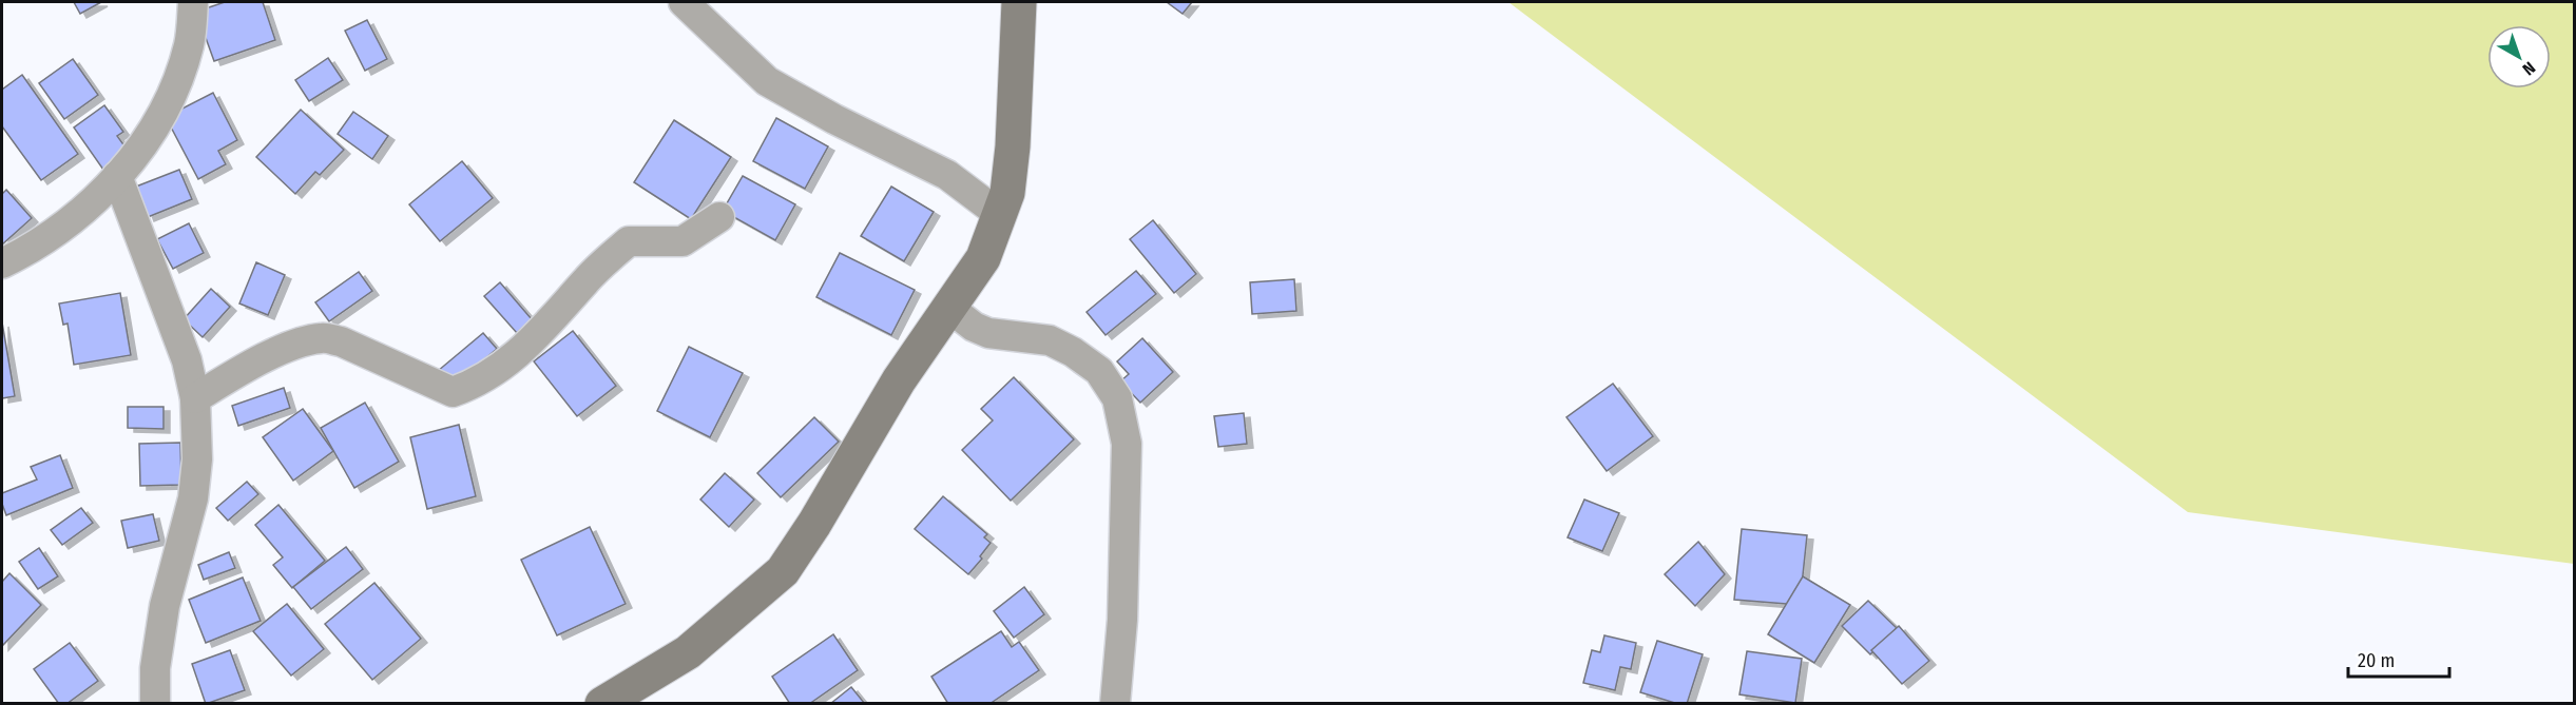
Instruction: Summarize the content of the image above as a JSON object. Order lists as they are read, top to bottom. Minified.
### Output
{"scale_bar":"20 m","north":"bottom right"}
